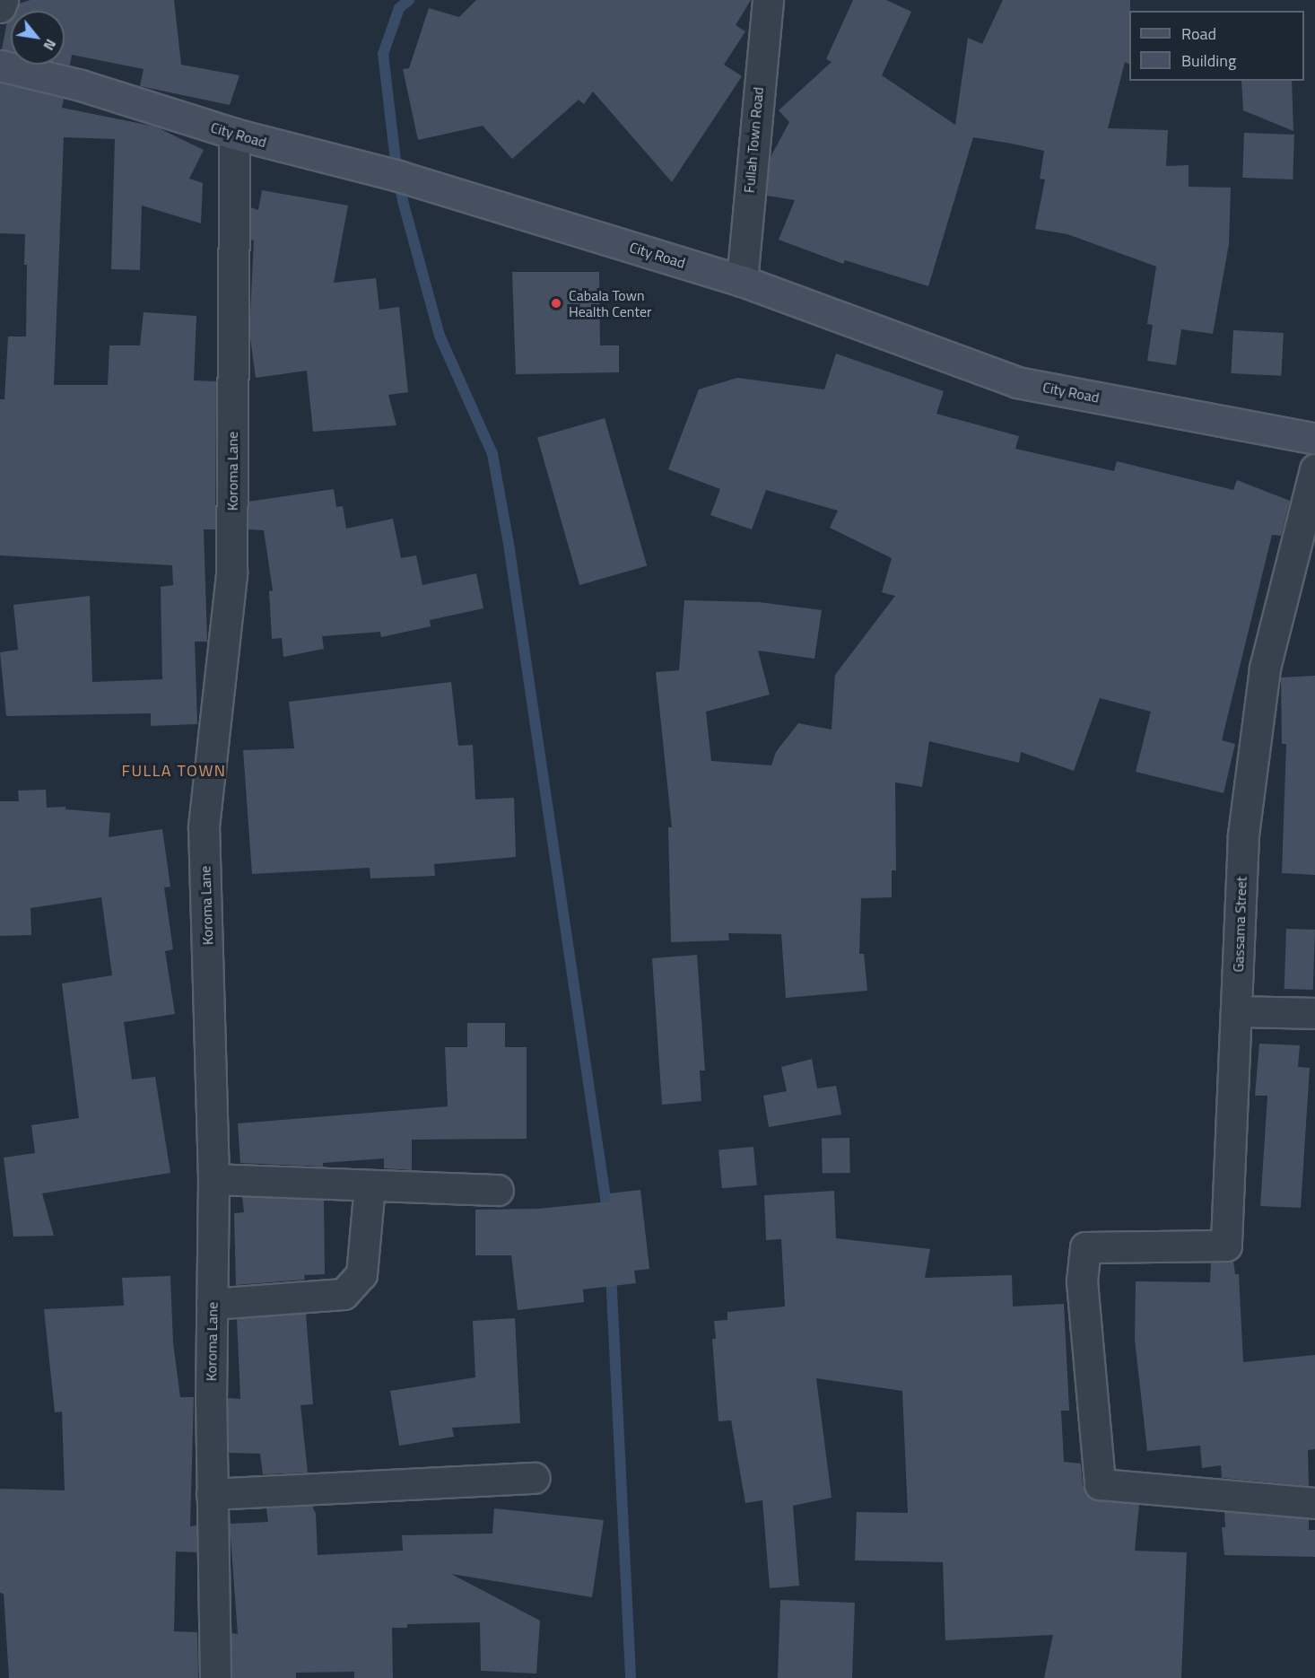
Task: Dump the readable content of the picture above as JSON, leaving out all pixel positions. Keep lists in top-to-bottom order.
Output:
{
  "streets": {
    "main road": ["City Road"],
    "street": ["Fullah Town Road", "Koroma Lane", "Gassama Street"]
  },
  "crossings": [
    ["City Road", "Fullah Town Road"],
    ["City Road", "Koroma Lane"]
  ],
  "districts": ["FULLA TOWN"],
  "places": ["Cabala Town Health Center"],
  "legend": ["Road", "Building"],
  "north": "bottom right"
}
